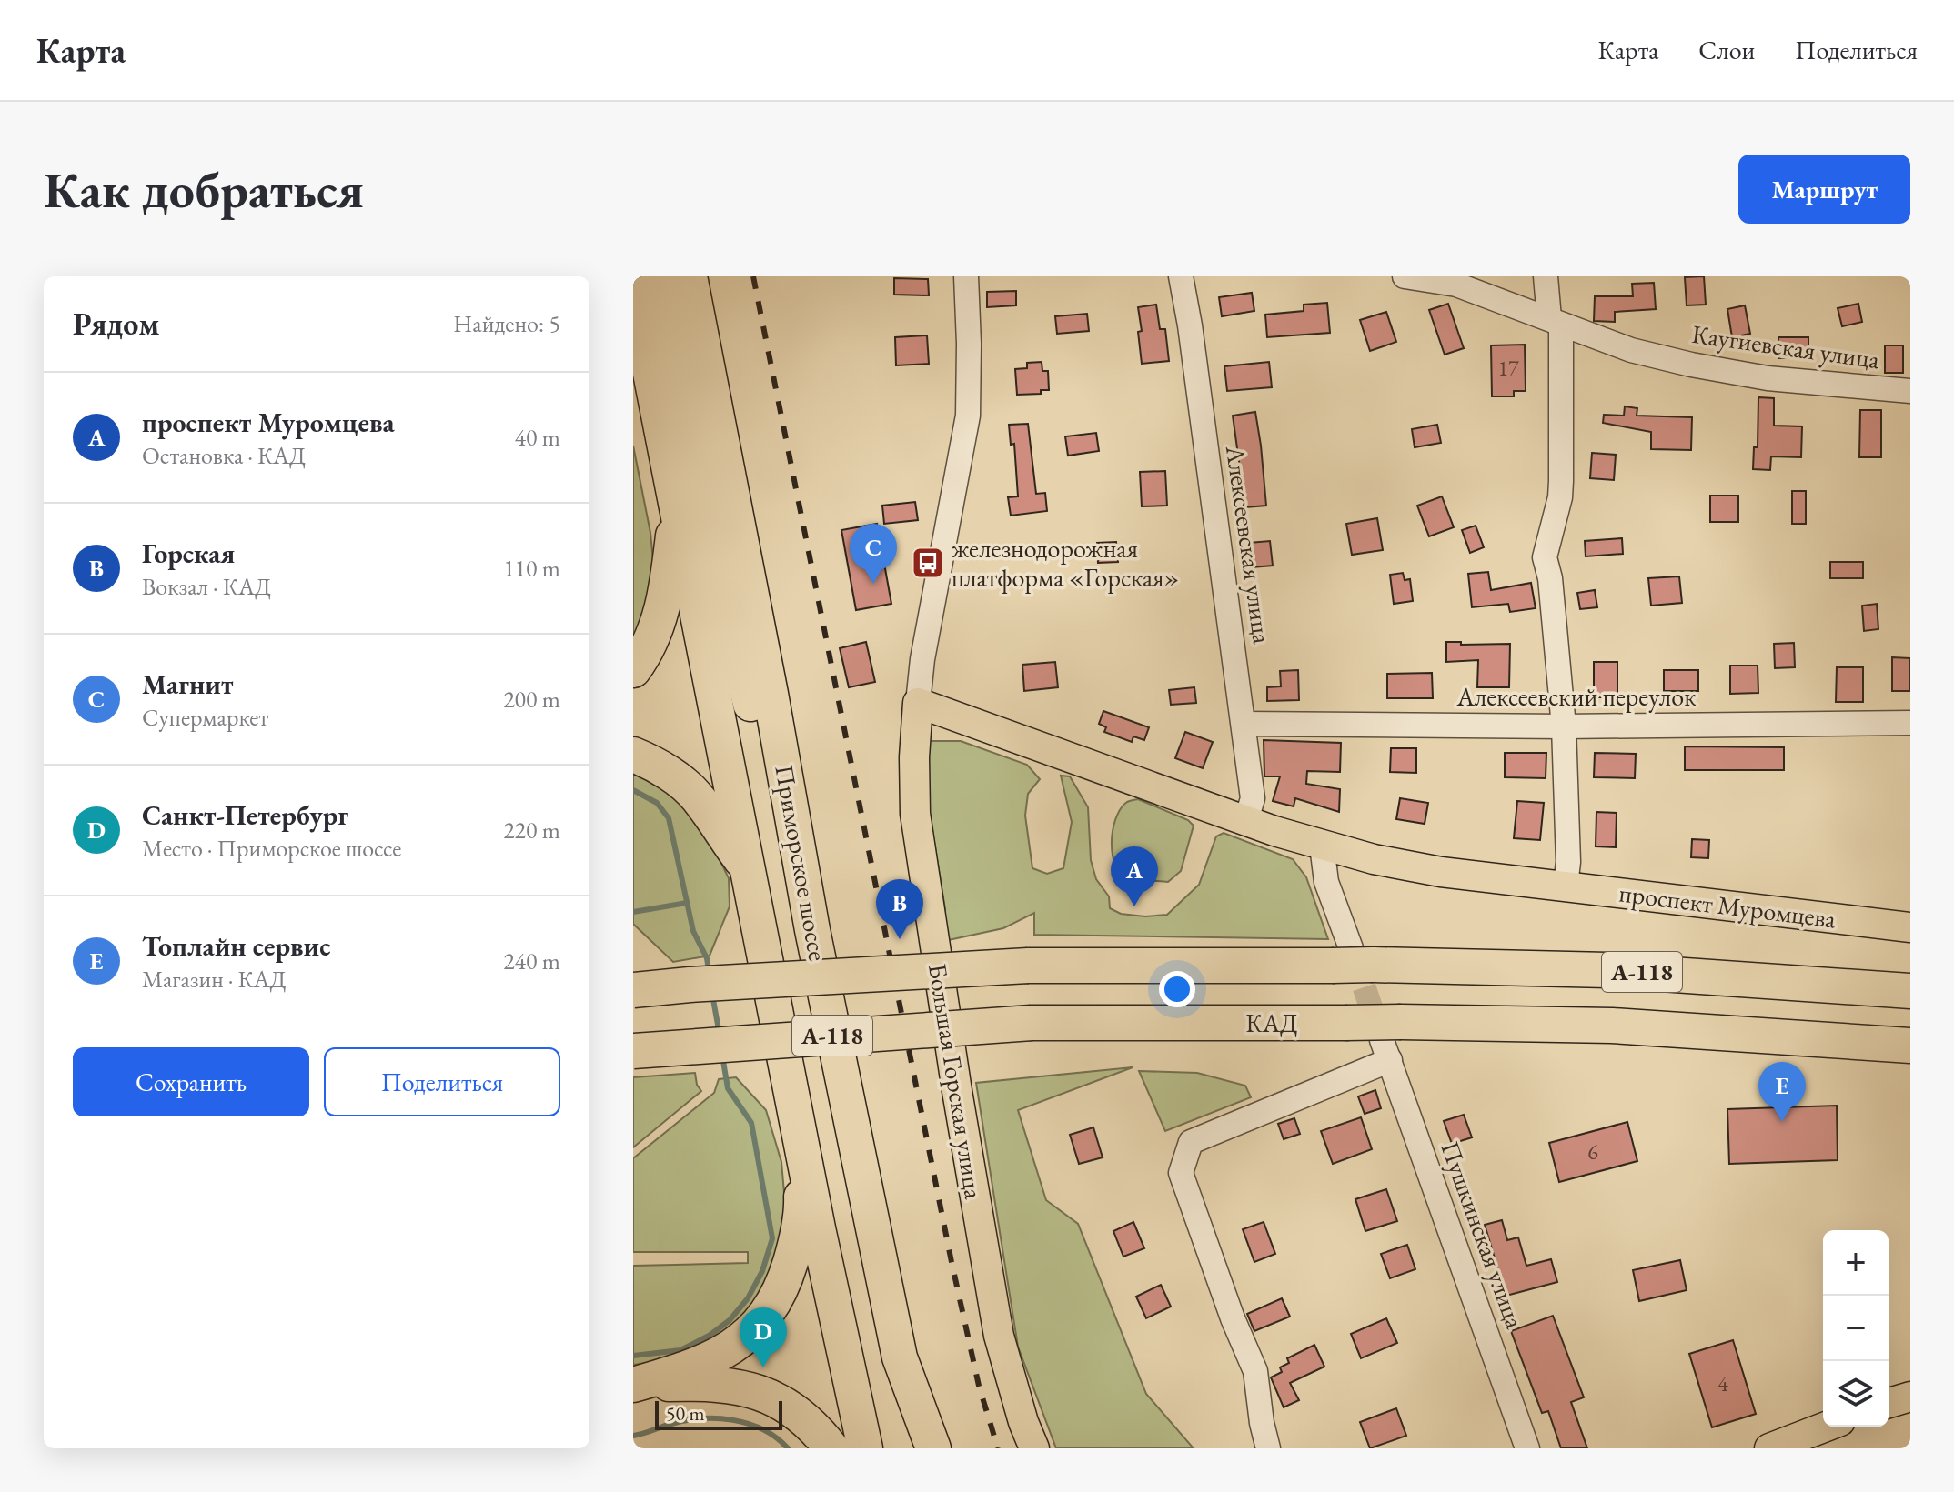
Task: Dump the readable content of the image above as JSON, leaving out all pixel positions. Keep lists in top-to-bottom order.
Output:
{
  "streets": {
    "highway": ["Приморское шоссе", "А-118", "КАД"],
    "main road": ["проспект Муромцева", "Большая Горская улица"],
    "street": [
      "Каугиевская улица",
      "Алексеевская улица",
      "Алексеевский переулок",
      "Пушкинская улица"
    ]
  },
  "crossings": [
    ["Алексеевская улица", "Алексеевский переулок"],
    ["Алексеевская улица", "проспект Муромцева"],
    ["проспект Муромцева", "Большая Горская улица"],
    ["КАД", "Пушкинская улица"]
  ],
  "places": {
    "bus stop": ["железнодорожная платформа «Горская»"]
  },
  "house_numbers": ["17", "6", "4"],
  "scale_bar": "50 m",
  "page": {
    "header": "Карта",
    "nav": ["Карта", "Слои", "Поделиться"],
    "buttons": [
      "Маршрут",
      ["Сохранить", "Поделиться"]
    ],
    "title": "Как добраться",
    "heading": ["Рядом", "Найдено: 5"],
    "list": [
      {
        "mark": "A",
        "name": "проспект Муромцева",
        "note": "Остановка · КАД",
        "value": "40 m"
      },
      {
        "mark": "B",
        "name": "Горская",
        "note": "Вокзал · КАД",
        "value": "110 m"
      },
      {
        "mark": "C",
        "name": "Магнит",
        "note": "Супермаркет",
        "value": "200 m"
      },
      {
        "mark": "D",
        "name": "Санкт-Петербург",
        "note": "Место · Приморское шоссе",
        "value": "220 m"
      },
      {
        "mark": "E",
        "name": "Топлайн сервис",
        "note": "Магазин · КАД",
        "value": "240 m"
      }
    ],
    "pins": [
      "C",
      "A",
      "B",
      "E",
      "D"
    ],
    "map_buttons": ["+", "−"],
    "scale": "50 m"
  }
}
